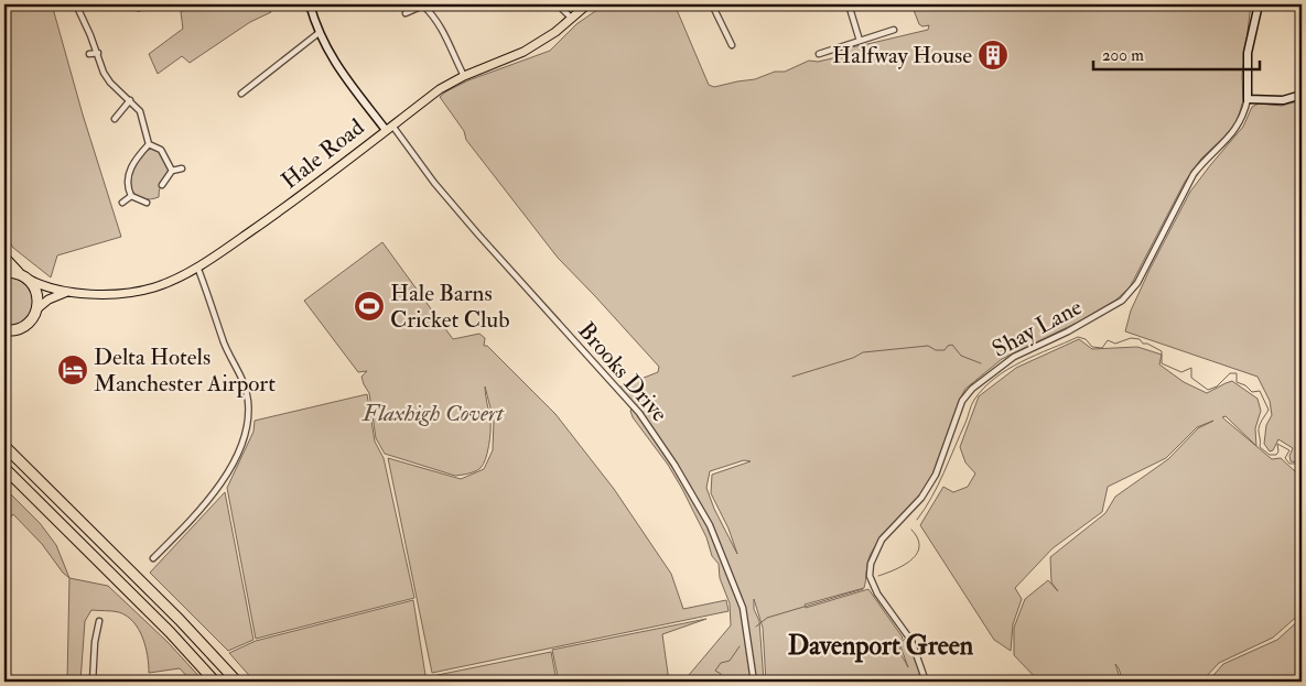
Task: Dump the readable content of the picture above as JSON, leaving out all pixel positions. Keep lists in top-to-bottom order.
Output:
{
  "streets": {
    "main road": ["Hale Road"],
    "street": ["Shay Lane", "Brooks Drive"]
  },
  "crossings": [
    ["Hale Road", "Brooks Drive"]
  ],
  "districts": ["Davenport Green"],
  "parks": ["Flaxhigh Covert"],
  "places": {
    "building": ["Halfway House"],
    "sports": ["Hale Barns Cricket Club"],
    "hotel": ["Delta Hotels Manchester Airport"]
  },
  "scale_bar": "200 m"
}
